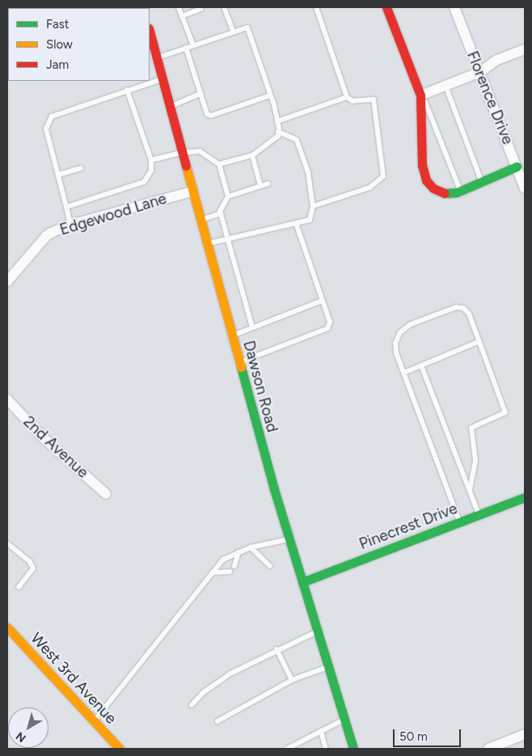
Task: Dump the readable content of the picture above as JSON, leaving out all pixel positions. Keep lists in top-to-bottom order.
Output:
{
  "streets": {
    "main road": ["Dawson Road", "Pinecrest Drive", "West 3rd Avenue"],
    "street": ["Florence Drive", "Edgewood Lane", "2nd Avenue"]
  },
  "crossings": [
    ["Edgewood Lane", "Dawson Road"],
    ["Dawson Road", "Pinecrest Drive"]
  ],
  "legend": ["Fast", "Slow", "Jam"],
  "scale_bar": "50 m",
  "north": "bottom left"
}
